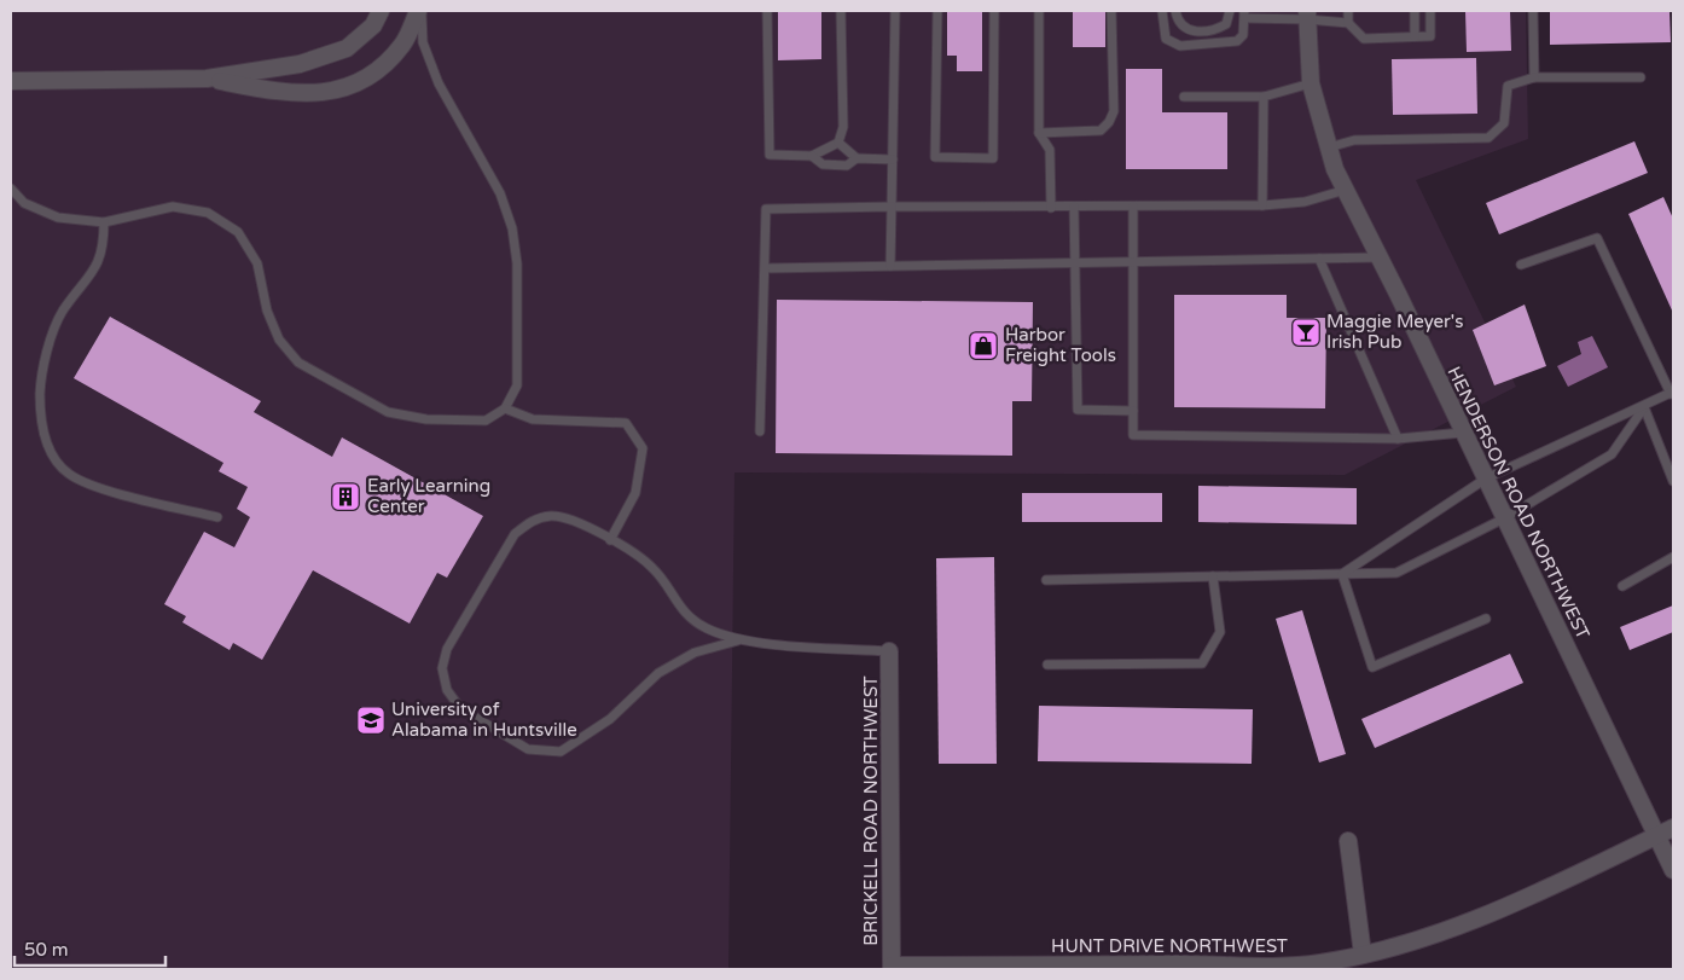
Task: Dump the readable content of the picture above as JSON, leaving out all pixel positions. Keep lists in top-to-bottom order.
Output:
{
  "streets": {
    "street": ["HENDERSON ROAD NORTHWEST", "BRICKELL ROAD NORTHWEST", "HUNT DRIVE NORTHWEST"]
  },
  "crossings": [
    ["HENDERSON ROAD NORTHWEST", "HUNT DRIVE NORTHWEST"],
    ["BRICKELL ROAD NORTHWEST", "HUNT DRIVE NORTHWEST"]
  ],
  "places": {
    "bar": ["Maggie Meyer's Irish Pub"],
    "shop": ["Harbor Freight Tools"],
    "building": ["Early Learning Center"],
    "school or university": ["University of Alabama in Huntsville"]
  },
  "scale_bar": "50 m"
}
